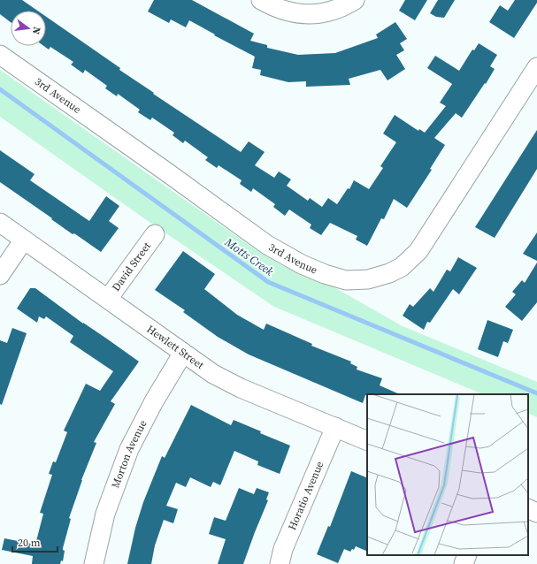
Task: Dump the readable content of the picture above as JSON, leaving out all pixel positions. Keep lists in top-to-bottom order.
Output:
{
  "streets": {
    "street": [
      "3rd Avenue",
      "David Street",
      "Hewlett Street",
      "Morton Avenue",
      "Horatio Avenue"
    ]
  },
  "crossings": [
    ["David Street", "Hewlett Street"],
    ["Hewlett Street", "Morton Avenue"],
    ["Hewlett Street", "Horatio Avenue"]
  ],
  "water": ["Motts Creek"],
  "scale_bar": "20 m",
  "north": "right"
}
